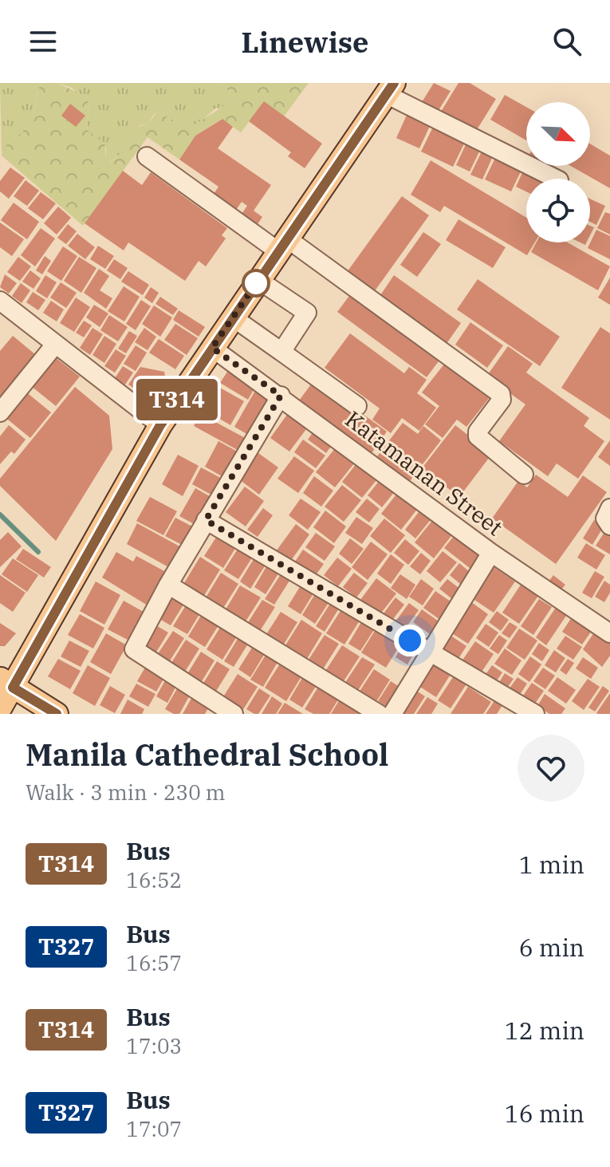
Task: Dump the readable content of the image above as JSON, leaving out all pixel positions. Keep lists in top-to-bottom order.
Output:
{
  "streets": {
    "street": ["Katamanan Street"]
  },
  "lines": ["bus line T314"],
  "north": "bottom right",
  "page": {
    "header": "Linewise",
    "on_map": "T314",
    "heading": ["Manila Cathedral School", "Walk · 3 min · 230 m"],
    "list": [
      {
        "mark": "T314",
        "name": "Bus",
        "note": "16:52",
        "value": "1 min"
      },
      {
        "mark": "T327",
        "name": "Bus",
        "note": "16:57",
        "value": "6 min"
      },
      {
        "mark": "T314",
        "name": "Bus",
        "note": "17:03",
        "value": "12 min"
      },
      {
        "mark": "T327",
        "name": "Bus",
        "note": "17:07",
        "value": "16 min"
      }
    ]
  }
}
